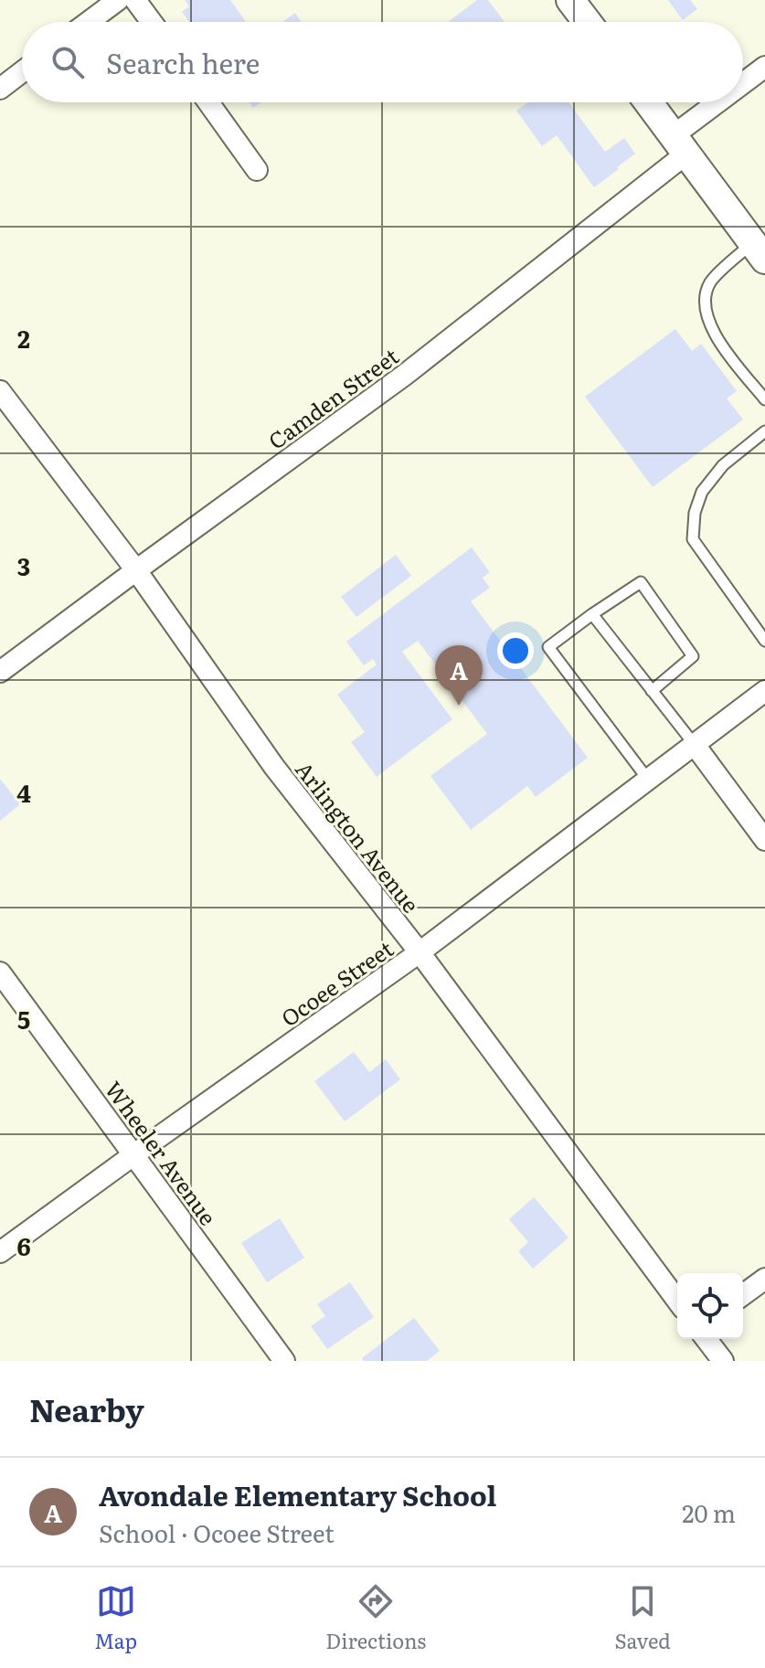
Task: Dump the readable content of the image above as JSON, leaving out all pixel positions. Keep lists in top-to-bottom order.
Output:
{
  "streets": {
    "street": [
      "Camden Street",
      "Arlington Avenue",
      "Ocoee Street",
      "Wheeler Avenue"
    ]
  },
  "crossings": [
    ["Camden Street", "Arlington Avenue"],
    ["Arlington Avenue", "Ocoee Street"],
    ["Ocoee Street", "Wheeler Avenue"]
  ],
  "page": {
    "search": "Search here",
    "pins": "A",
    "heading": "Nearby",
    "list": [
      {
        "mark": "A",
        "name": "Avondale Elementary School",
        "note": "School · Ocoee Street",
        "value": "20 m"
      }
    ],
    "nav": ["Map", "Directions", "Saved"]
  },
  "grid": {
    "rows": [
      "2",
      "3",
      "4",
      "5",
      "6"
    ]
  }
}
